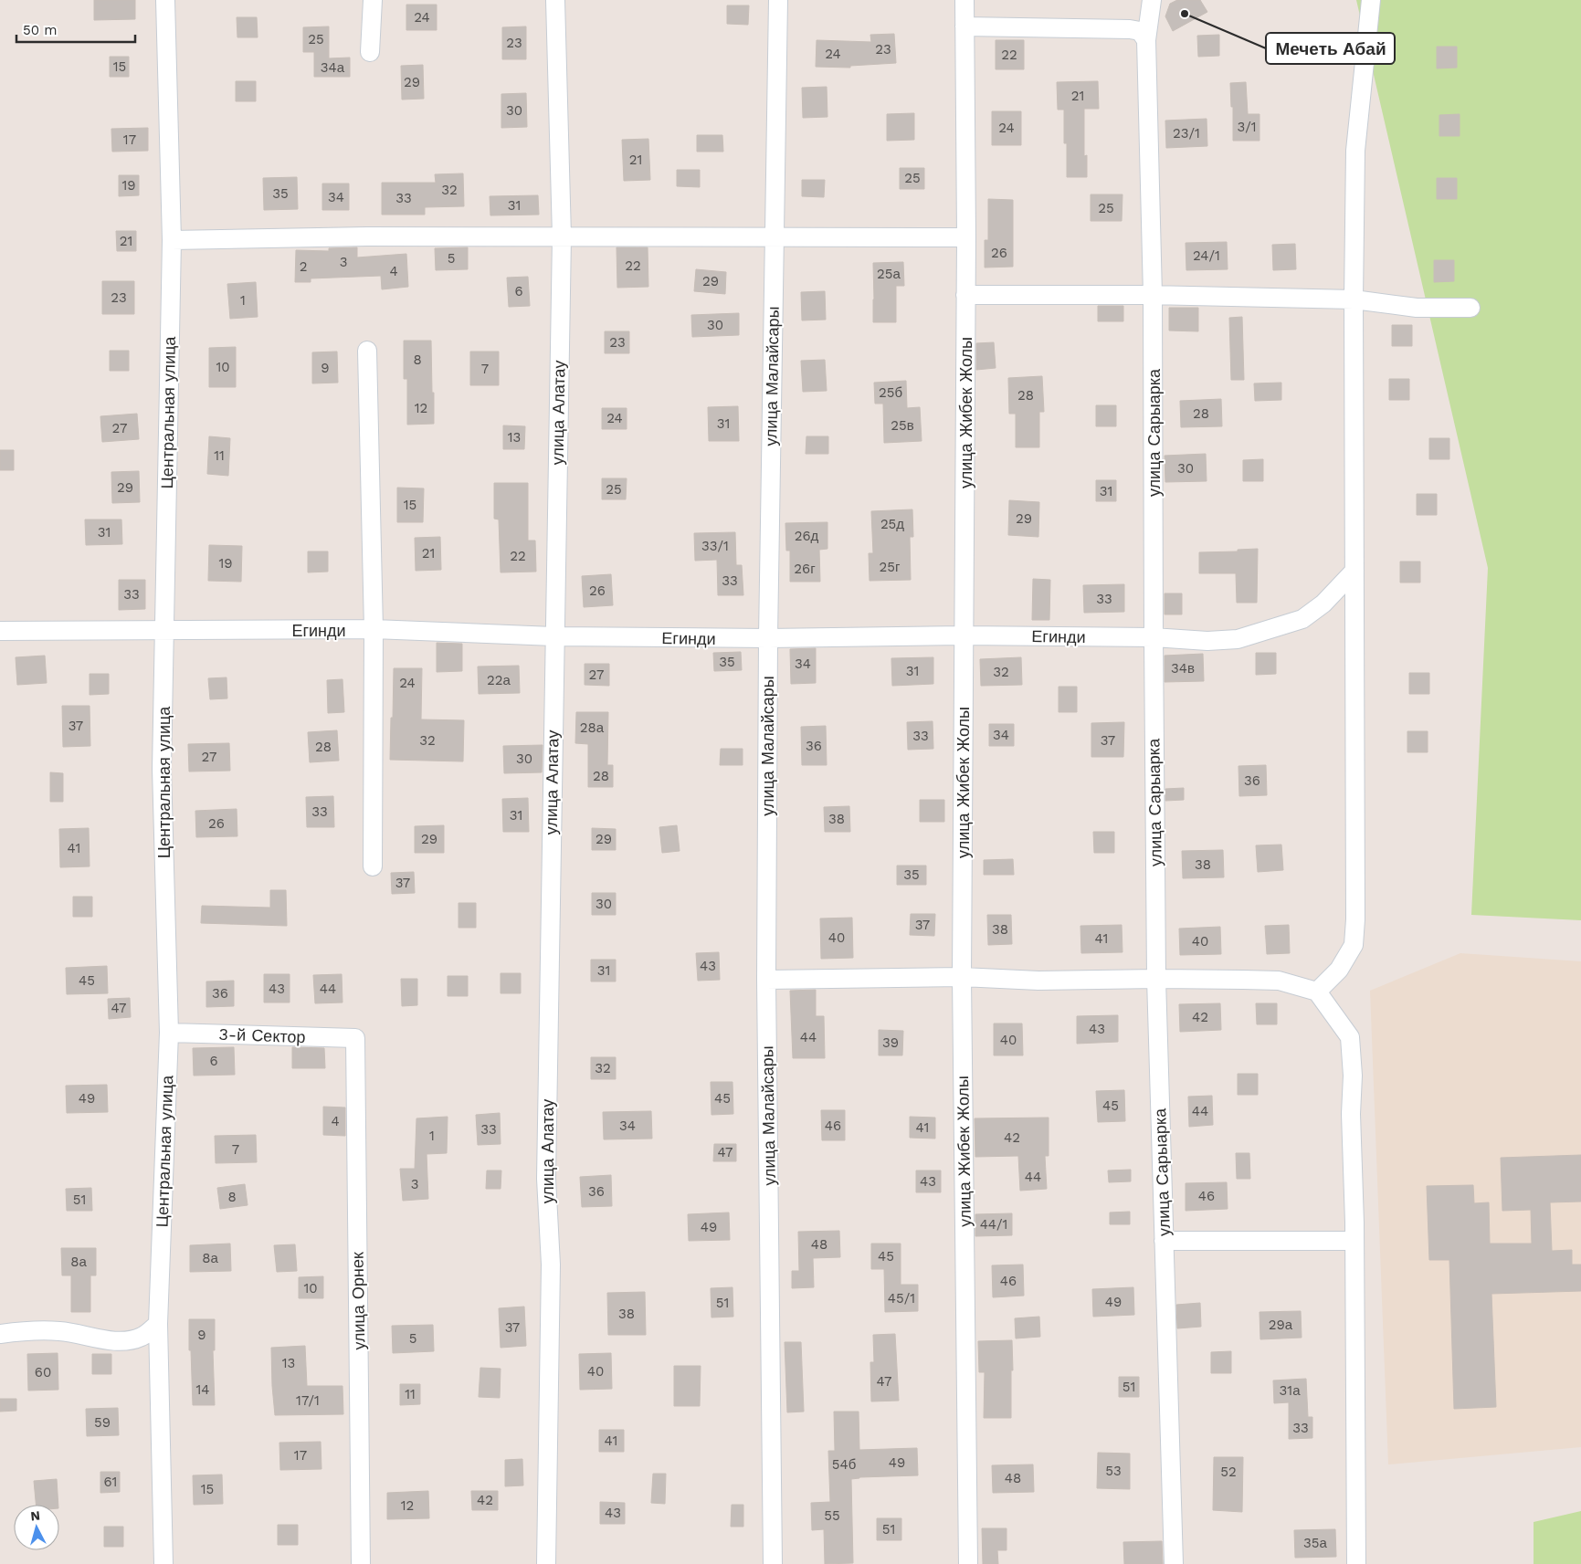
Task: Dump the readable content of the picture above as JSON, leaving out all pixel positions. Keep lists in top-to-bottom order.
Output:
{
  "streets": {
    "street": [
      "улица Малайсары",
      "Центральная улица",
      "улица Алатау",
      "улица Жибек Жолы",
      "улица Сарыарка",
      "Егинди",
      "3-й Сектор",
      "улица Орнек"
    ]
  },
  "crossings": [
    ["улица Малайсары", "Егинди"],
    ["Центральная улица", "Егинди"],
    ["Центральная улица", "3-й Сектор"],
    ["улица Алатау", "Егинди"],
    ["улица Жибек Жолы", "Егинди"],
    ["улица Сарыарка", "Егинди"],
    ["3-й Сектор", "улица Орнек"]
  ],
  "places": ["Мечеть Абай"],
  "house_numbers": [
    "24",
    "25",
    "23",
    "23",
    "24",
    "22",
    "15",
    "34а",
    "29",
    "21",
    "30",
    "3/1",
    "24",
    "23/1",
    "17",
    "21",
    "25",
    "19",
    "32",
    "35",
    "34",
    "33",
    "31",
    "25",
    "21",
    "26",
    "24/1",
    "5",
    "3",
    "22",
    "2",
    "4",
    "25а",
    "29",
    "6",
    "23",
    "1",
    "30",
    "23",
    "8",
    "10",
    "9",
    "7",
    "25б",
    "28",
    "12",
    "28",
    "24",
    "31",
    "25в",
    "27",
    "13",
    "11",
    "30",
    "29",
    "25",
    "31",
    "15",
    "29",
    "25д",
    "31",
    "26д",
    "33/1",
    "21",
    "22",
    "19",
    "25г",
    "26г",
    "33",
    "26",
    "33",
    "33",
    "35",
    "34",
    "34в",
    "31",
    "32",
    "27",
    "22а",
    "24",
    "37",
    "28а",
    "34",
    "33",
    "32",
    "37",
    "36",
    "28",
    "27",
    "30",
    "28",
    "36",
    "33",
    "31",
    "38",
    "26",
    "29",
    "29",
    "41",
    "38",
    "35",
    "37",
    "30",
    "37",
    "38",
    "40",
    "41",
    "40",
    "43",
    "31",
    "45",
    "43",
    "44",
    "36",
    "47",
    "42",
    "43",
    "44",
    "40",
    "39",
    "6",
    "32",
    "49",
    "45",
    "45",
    "44",
    "4",
    "34",
    "46",
    "41",
    "33",
    "1",
    "42",
    "7",
    "47",
    "44",
    "43",
    "3",
    "36",
    "46",
    "8",
    "51",
    "44/1",
    "49",
    "48",
    "45",
    "8а",
    "8а",
    "46",
    "10",
    "45/1",
    "49",
    "51",
    "38",
    "29а",
    "37",
    "9",
    "5",
    "13",
    "40",
    "60",
    "47",
    "51",
    "14",
    "31а",
    "11",
    "17/1",
    "59",
    "33",
    "41",
    "17",
    "49",
    "54б",
    "53",
    "52",
    "48",
    "61",
    "15",
    "42",
    "12",
    "43",
    "55",
    "51",
    "35а"
  ],
  "scale_bar": "50 m",
  "north": "top"
}
